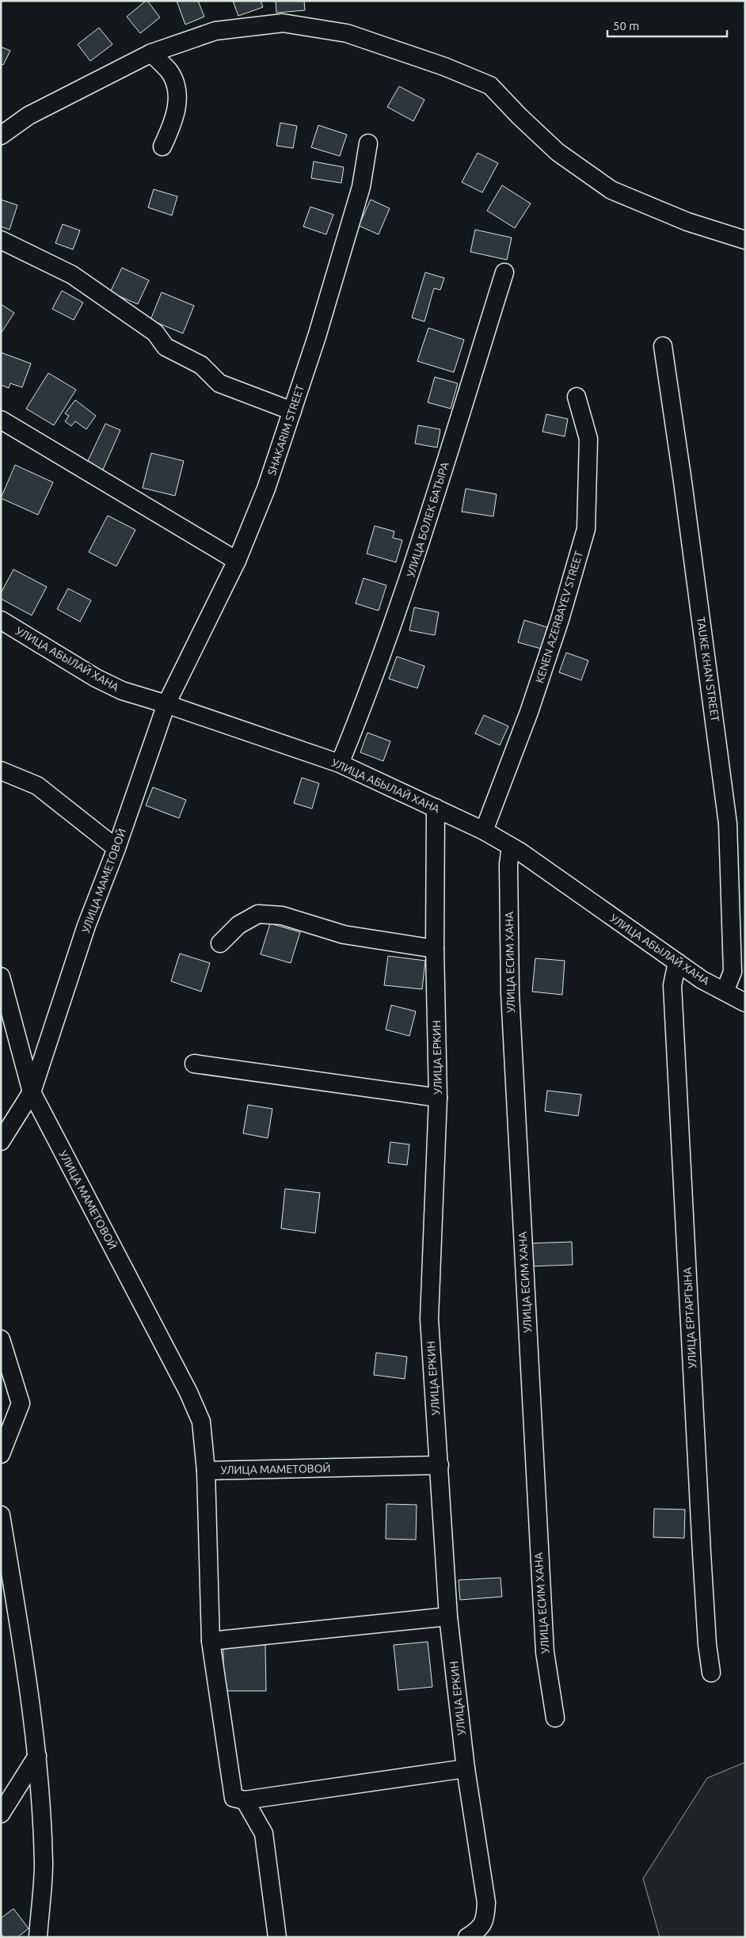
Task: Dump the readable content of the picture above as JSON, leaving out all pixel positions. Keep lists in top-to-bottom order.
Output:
{
  "streets": {
    "street": [
      "SHAKARIM STREET",
      "УЛИЦА БОЛЕК БАТЫРА",
      "KENEN AZERBAYEV STREET",
      "УЛИЦА АБЫЛАЙ ХАНА",
      "TAUKE KHAN STREET",
      "УЛИЦА МАМЕТОВОЙ",
      "УЛИЦА ЕСИМ ХАНА",
      "УЛИЦА ЕРКИН",
      "УЛИЦА ЕРТАРГЫНА"
    ]
  },
  "crossings": [
    ["SHAKARIM STREET", "УЛИЦА АБЫЛАЙ ХАНА"],
    ["SHAKARIM STREET", "УЛИЦА МАМЕТОВОЙ"],
    ["УЛИЦА БОЛЕК БАТЫРА", "УЛИЦА АБЫЛАЙ ХАНА"],
    ["KENEN AZERBAYEV STREET", "УЛИЦА АБЫЛАЙ ХАНА"],
    ["УЛИЦА АБЫЛАЙ ХАНА", "TAUKE KHAN STREET"],
    ["УЛИЦА АБЫЛАЙ ХАНА", "УЛИЦА МАМЕТОВОЙ"],
    ["УЛИЦА АБЫЛАЙ ХАНА", "УЛИЦА ЕСИМ ХАНА"],
    ["УЛИЦА АБЫЛАЙ ХАНА", "УЛИЦА ЕРКИН"],
    ["УЛИЦА АБЫЛАЙ ХАНА", "УЛИЦА ЕРТАРГЫНА"],
    ["УЛИЦА МАМЕТОВОЙ", "УЛИЦА ЕРКИН"]
  ],
  "scale_bar": "50 m"
}
